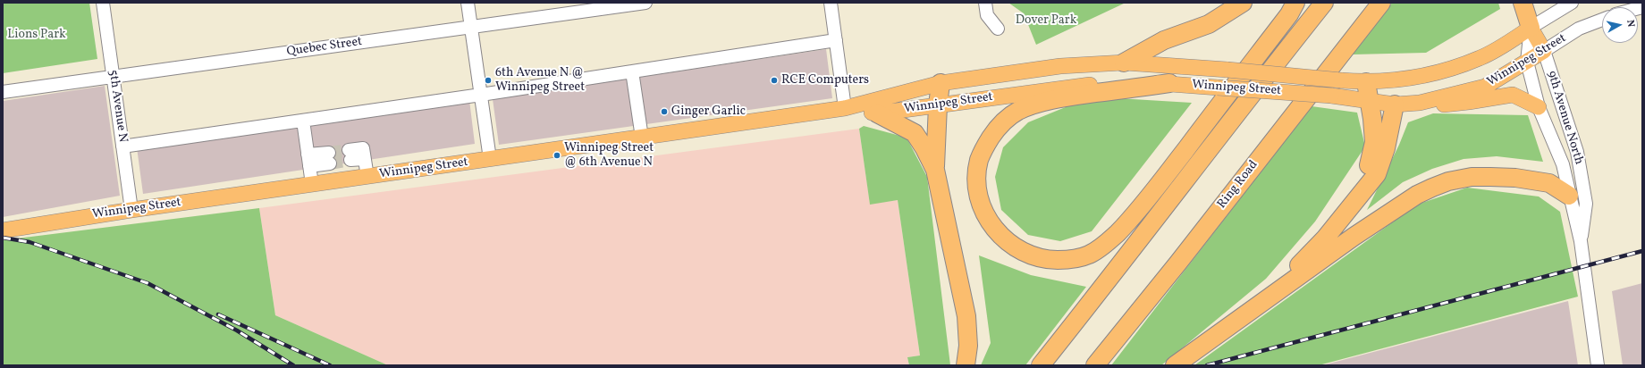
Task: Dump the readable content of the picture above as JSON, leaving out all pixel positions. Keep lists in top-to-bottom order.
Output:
{
  "streets": {
    "highway": ["Ring Road"],
    "main road": ["Winnipeg Street", "9th Avenue North"],
    "street": ["Quebec Street", "5th Avenue N"]
  },
  "crossings": [
    ["Quebec Street", "5th Avenue N"],
    ["Winnipeg Street", "5th Avenue N"],
    ["Winnipeg Street", "9th Avenue North"]
  ],
  "parks": ["Dover Park", "Lions Park"],
  "places": [
    "6th Avenue N @ Winnipeg Street",
    "RCE Computers",
    "Ginger Garlic",
    "Winnipeg Street @ 6th Avenue N"
  ],
  "north": "right"
}
